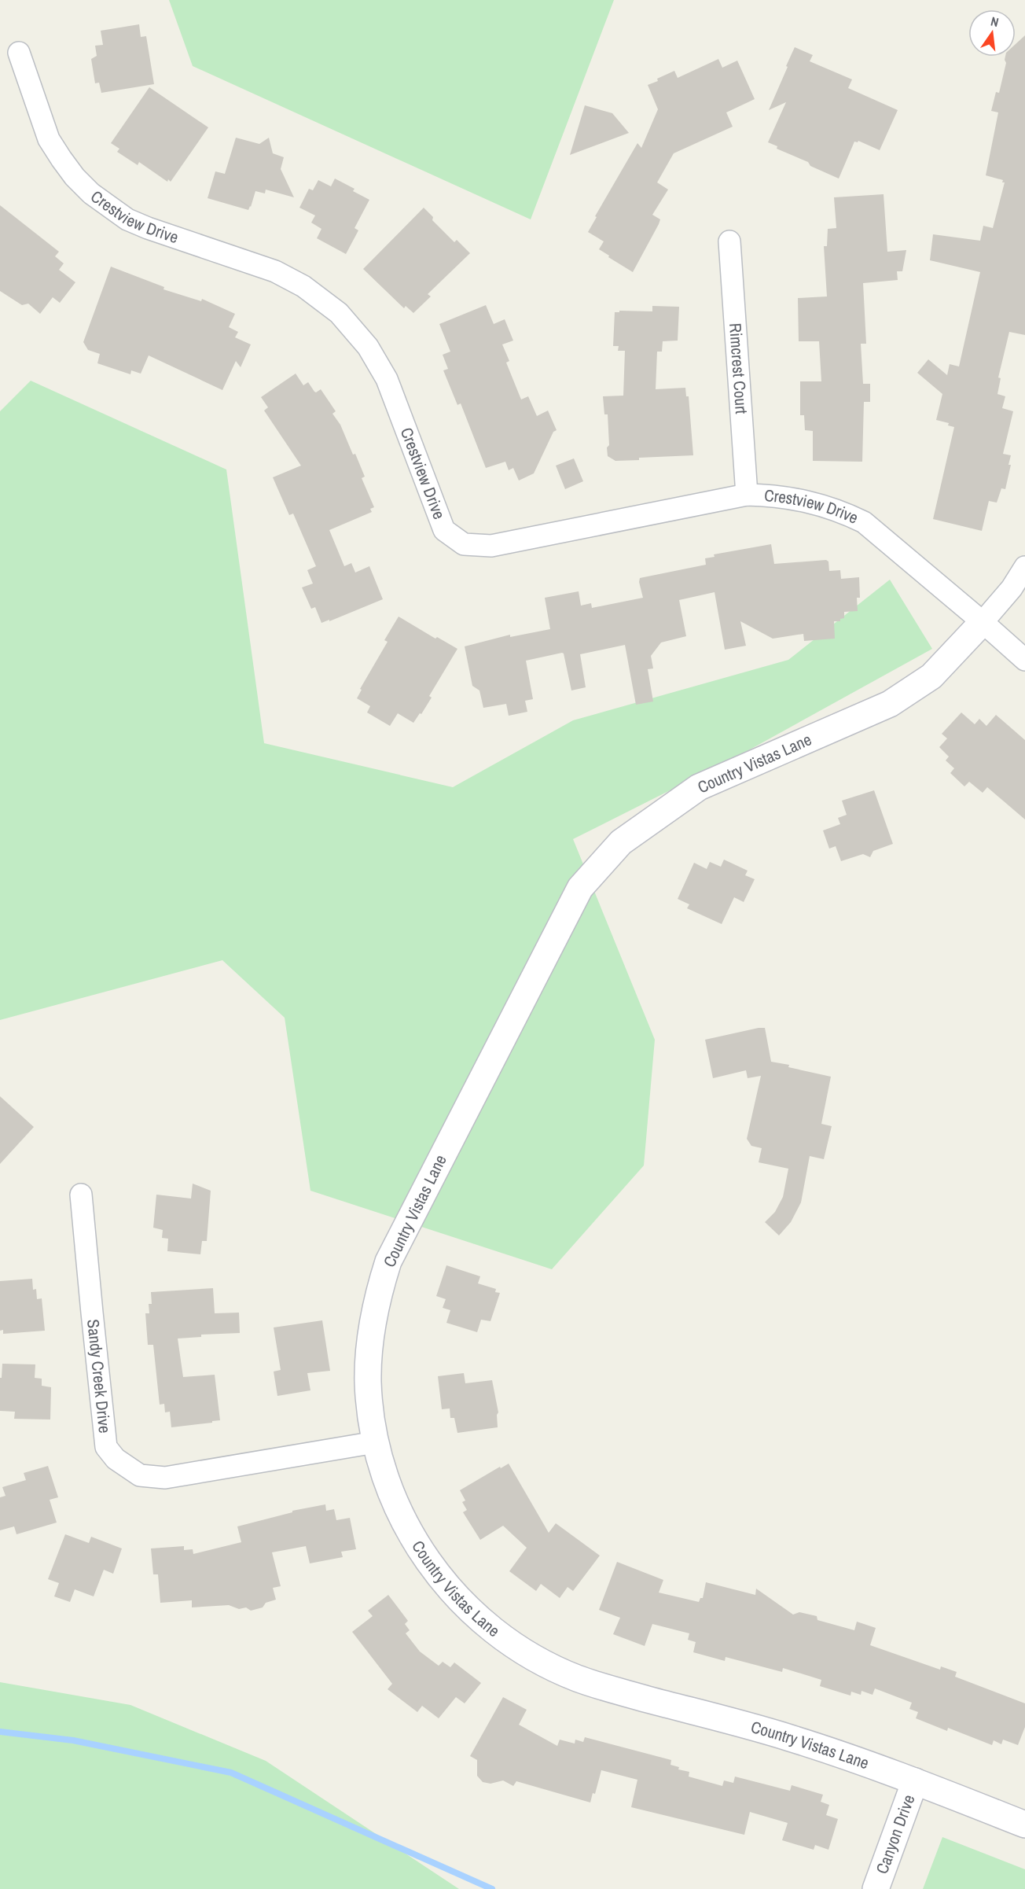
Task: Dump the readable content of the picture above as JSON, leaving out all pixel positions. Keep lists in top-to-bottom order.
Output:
{
  "streets": {
    "street": [
      "Crestview Drive",
      "Rimcrest Court",
      "Country Vistas Lane",
      "Sandy Creek Drive",
      "Canyon Drive"
    ]
  },
  "crossings": [
    ["Crestview Drive", "Rimcrest Court"],
    ["Crestview Drive", "Country Vistas Lane"],
    ["Country Vistas Lane", "Sandy Creek Drive"],
    ["Country Vistas Lane", "Canyon Drive"]
  ],
  "north": "top"
}
